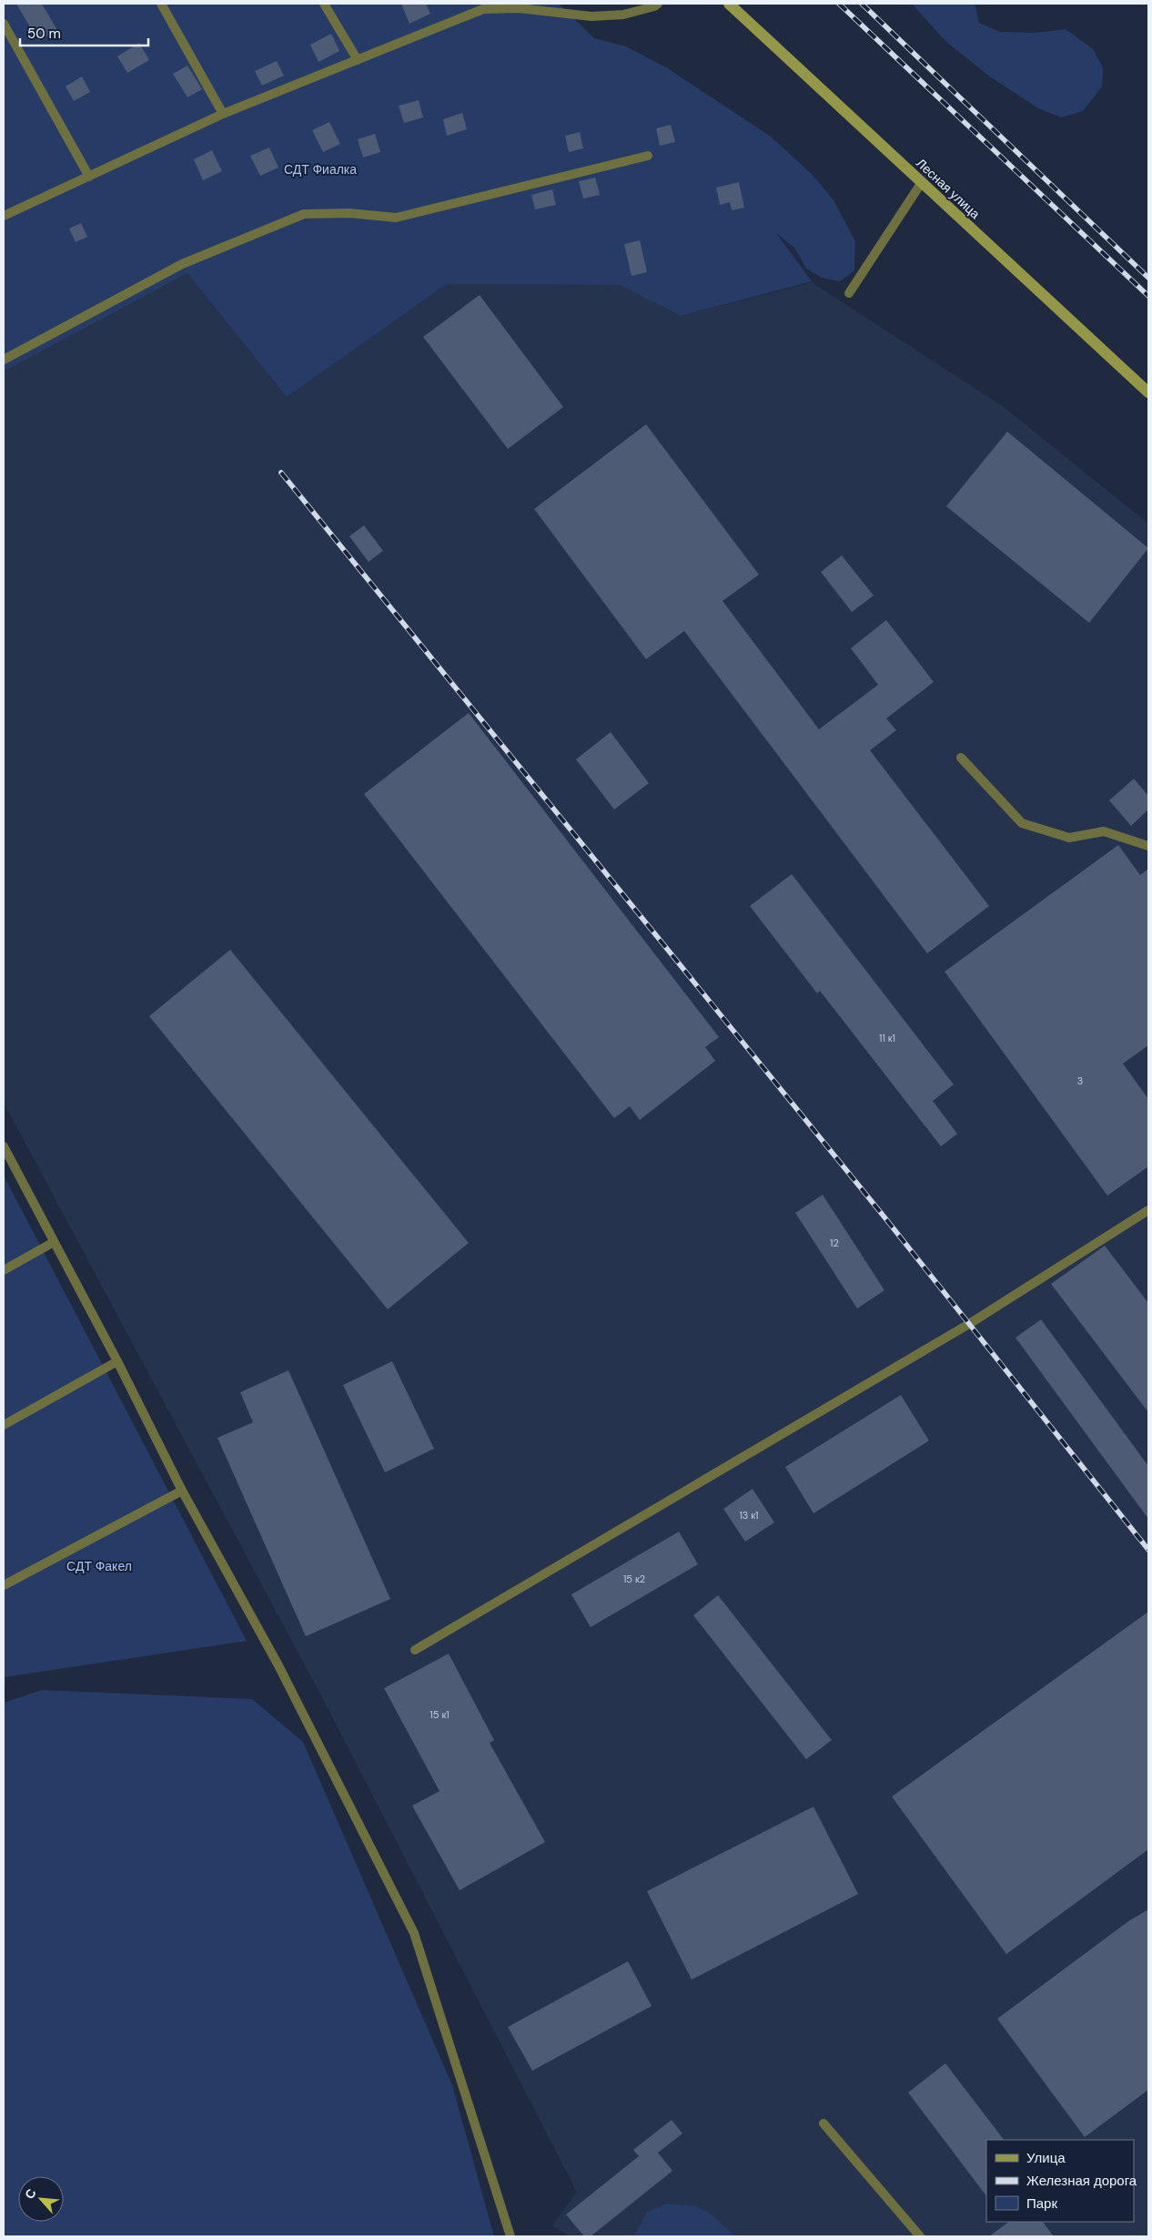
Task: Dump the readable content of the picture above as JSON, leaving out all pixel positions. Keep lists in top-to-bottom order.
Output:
{
  "streets": {
    "street": ["Лесная улица"]
  },
  "parks": ["СДТ Фиалка", "СДТ Факел"],
  "house_numbers": [
    "11 к1",
    "3",
    "12",
    "13 к1",
    "15 к2",
    "15 к1"
  ],
  "legend": ["Улица", "Железная дорога", "Парк"],
  "scale_bar": "50 m",
  "north": "top left"
}
